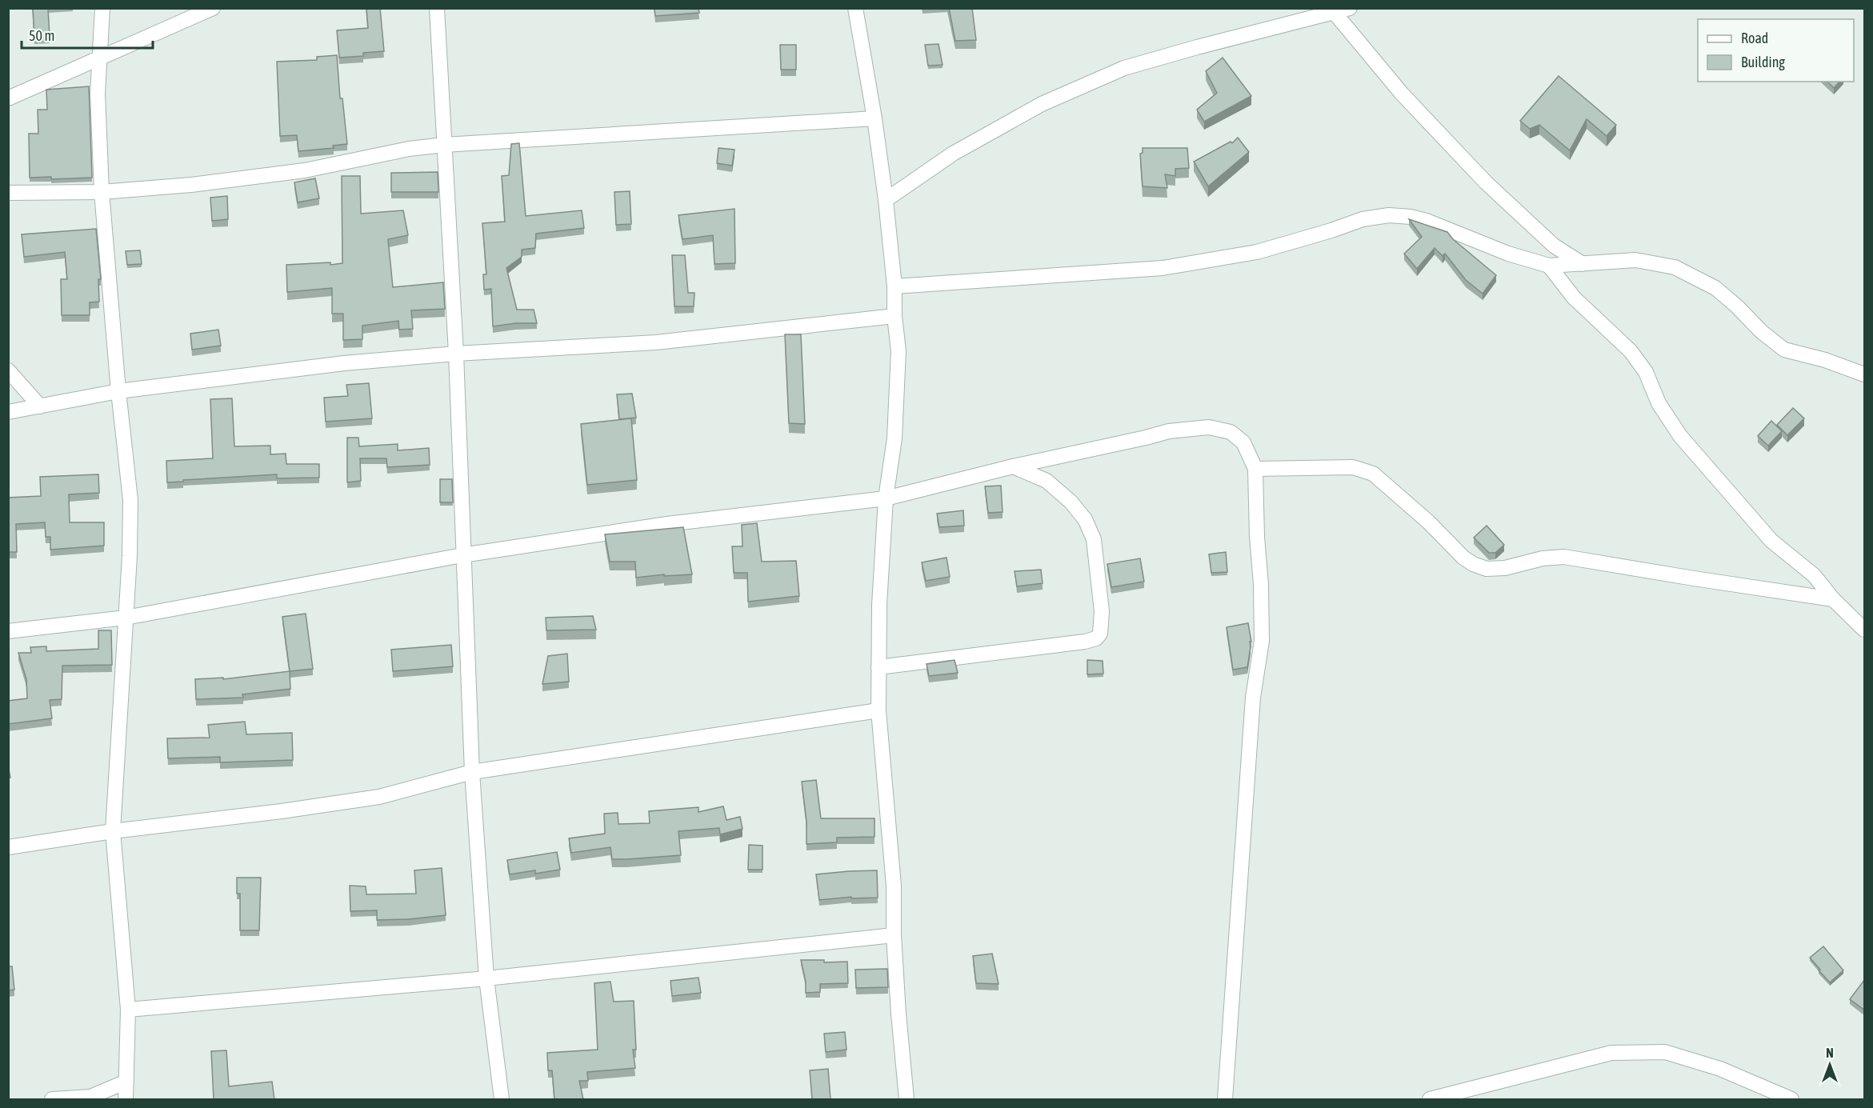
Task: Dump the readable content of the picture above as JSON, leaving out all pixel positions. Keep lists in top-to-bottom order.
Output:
{
  "legend": ["Road", "Building"],
  "scale_bar": "50 m",
  "north": "top"
}
